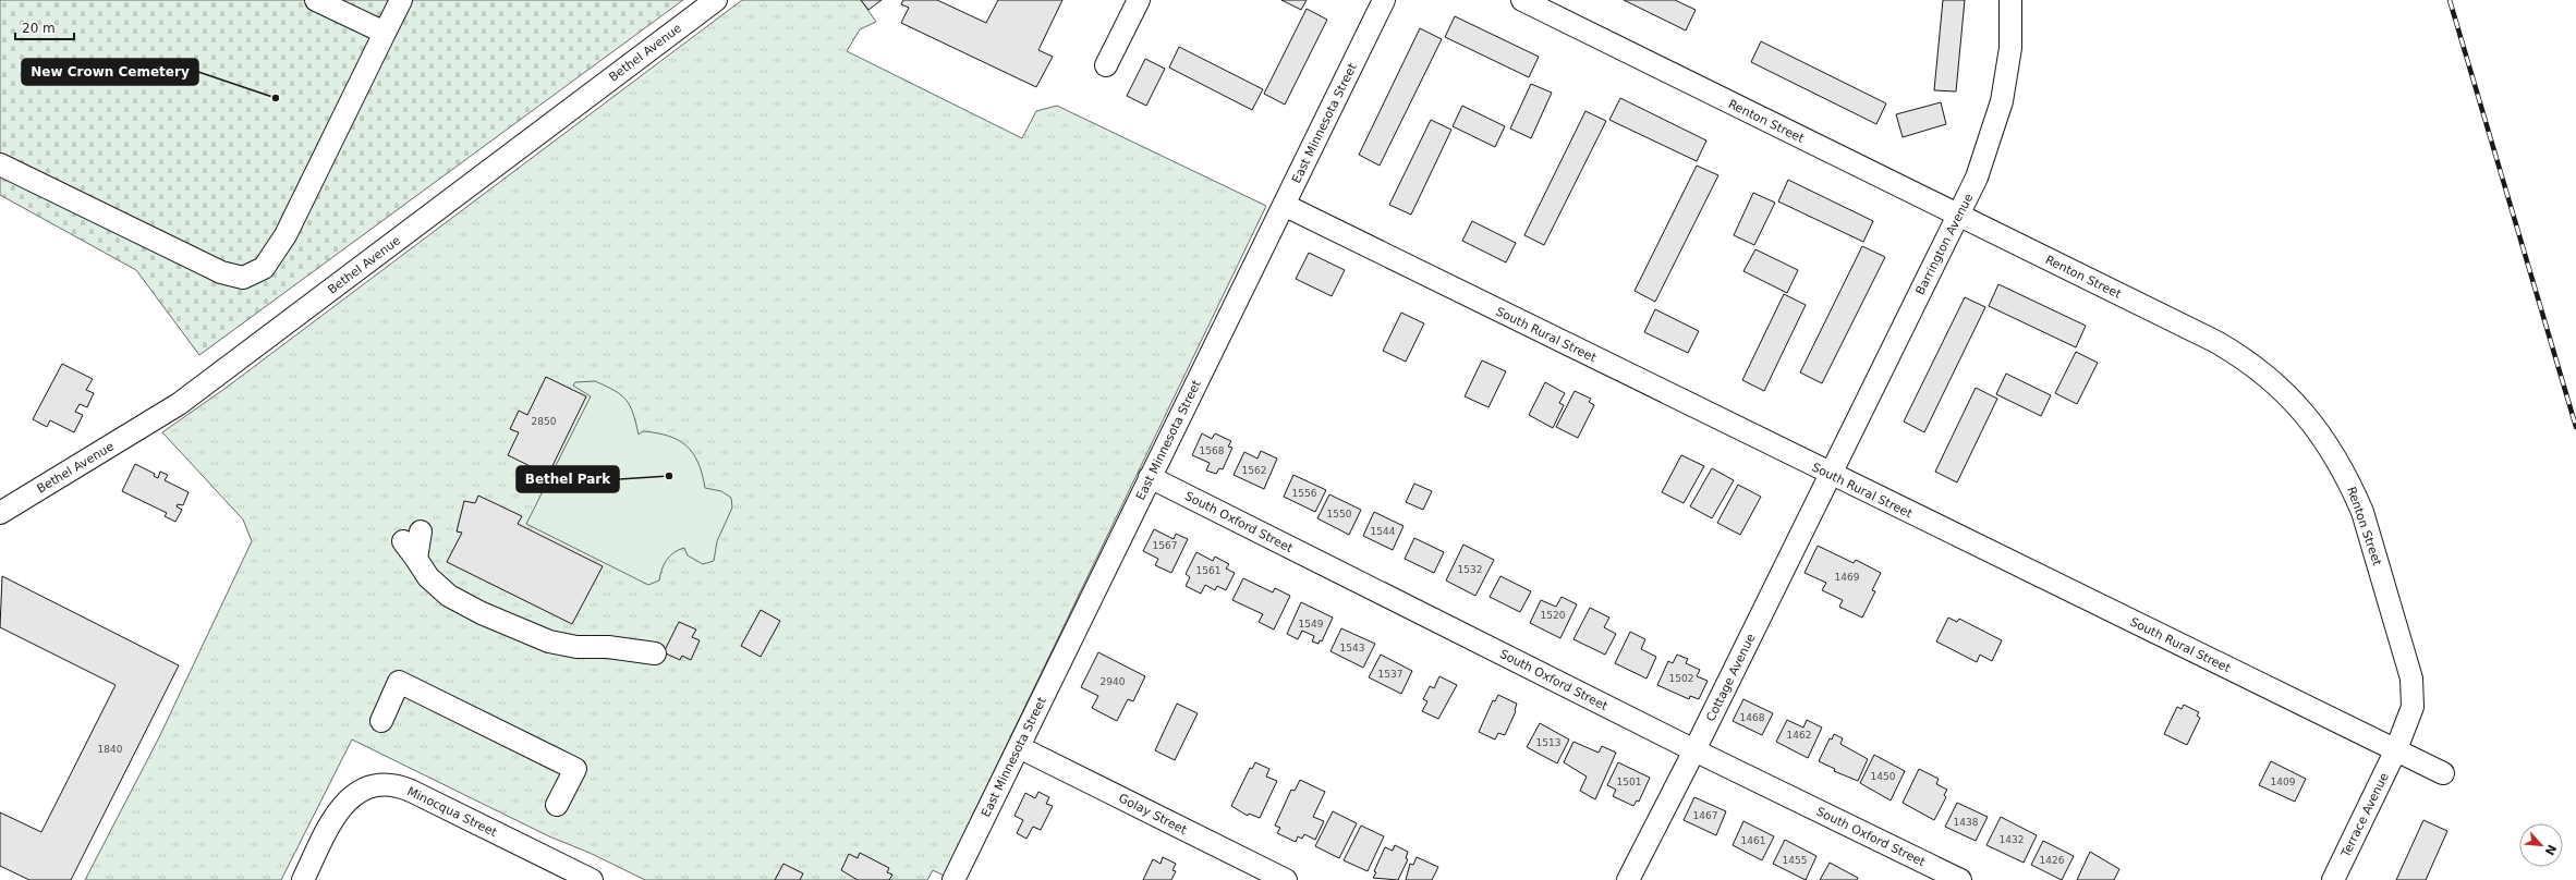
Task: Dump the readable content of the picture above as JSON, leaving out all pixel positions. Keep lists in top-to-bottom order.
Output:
{
  "streets": {
    "street": [
      "Bethel Avenue",
      "Renton Street",
      "East Minnesota Street",
      "Barrington Avenue",
      "South Rural Street",
      "South Oxford Street",
      "Cottage Avenue",
      "Minocqua Street",
      "Golay Street",
      "Terrace Avenue"
    ]
  },
  "crossings": [
    ["Renton Street", "Barrington Avenue"],
    ["Renton Street", "South Rural Street"],
    ["Renton Street", "Terrace Avenue"],
    ["East Minnesota Street", "South Rural Street"],
    ["East Minnesota Street", "South Oxford Street"],
    ["East Minnesota Street", "Golay Street"],
    ["Barrington Avenue", "South Rural Street"],
    ["Barrington Avenue", "Cottage Avenue"],
    ["South Rural Street", "Cottage Avenue"],
    ["South Rural Street", "Terrace Avenue"],
    ["South Oxford Street", "Cottage Avenue"]
  ],
  "places": ["New Crown Cemetery", "Bethel Park"],
  "house_numbers": [
    "2850",
    "1568",
    "1562",
    "1556",
    "1550",
    "1544",
    "1567",
    "1532",
    "1561",
    "1469",
    "1520",
    "1549",
    "1543",
    "1537",
    "1502",
    "2940",
    "1468",
    "1462",
    "1513",
    "1840",
    "1450",
    "1501",
    "1409",
    "1467",
    "1438",
    "1432",
    "1461",
    "1455",
    "1426"
  ],
  "scale_bar": "20 m",
  "north": "bottom right"
}
